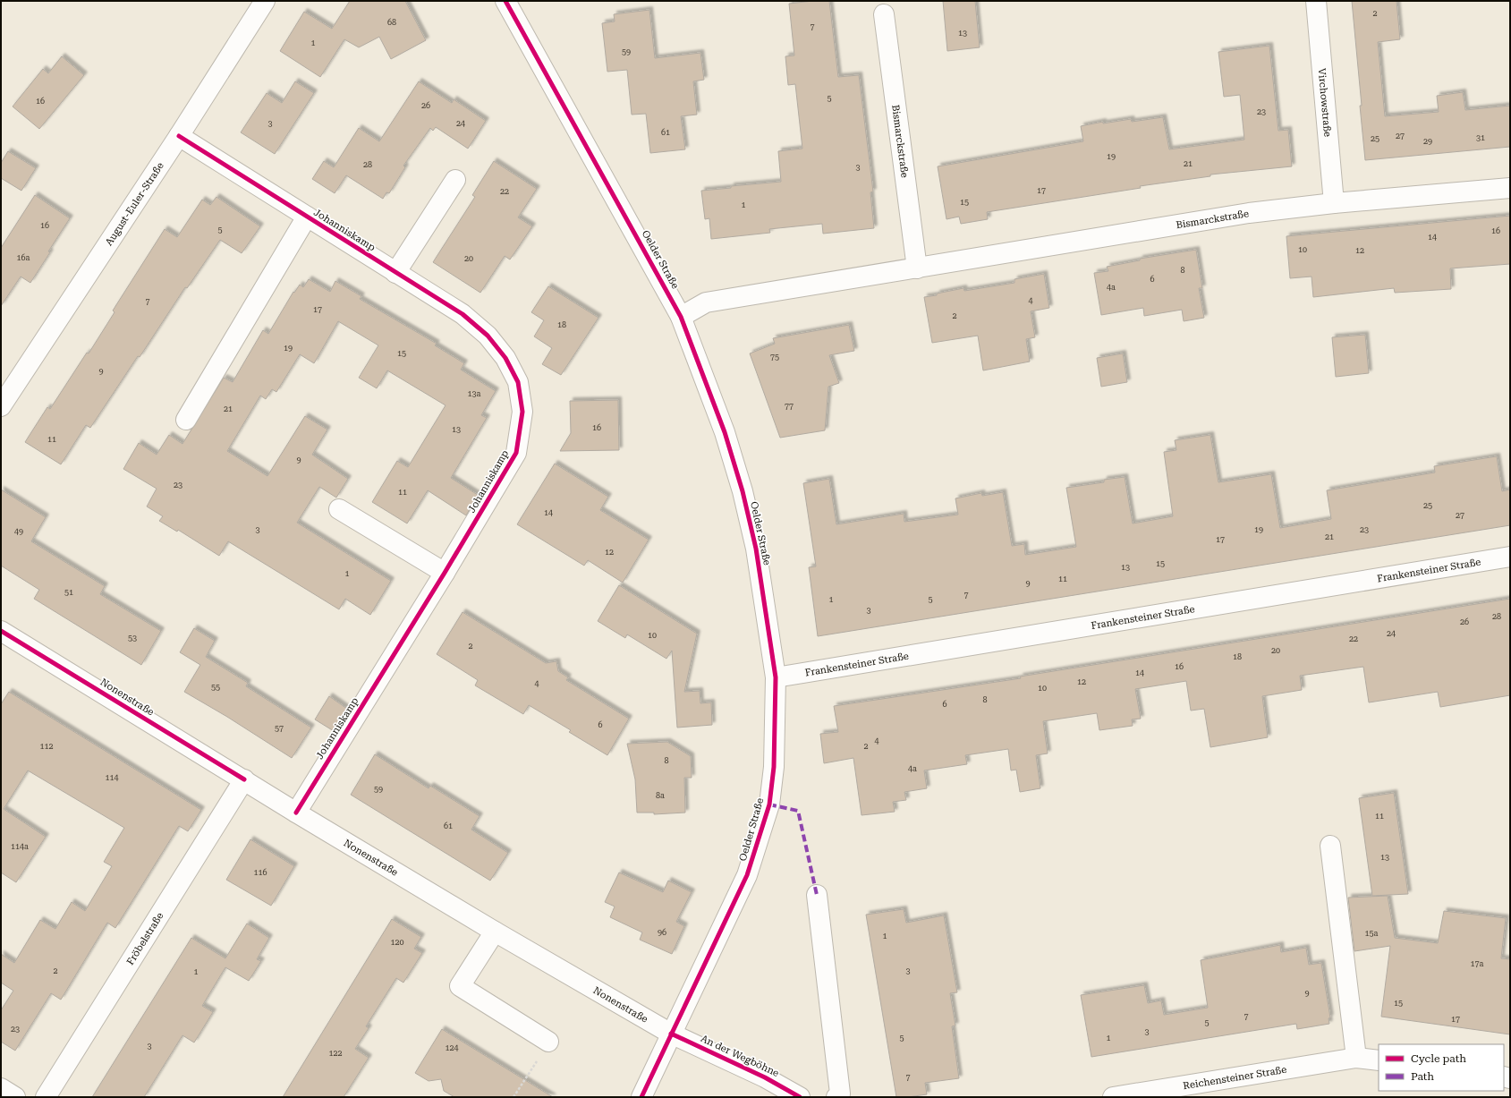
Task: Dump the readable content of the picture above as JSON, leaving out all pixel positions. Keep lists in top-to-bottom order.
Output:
{
  "streets": {
    "street": [
      "Virchowstraße",
      "Bismarckstraße",
      "August-Euler-Straße",
      "Johanniskamp",
      "Oelder Straße",
      "Frankensteiner Straße",
      "Nonenstraße",
      "Fröbelstraße",
      "An der Wegböhne",
      "Reichensteiner Straße"
    ]
  },
  "crossings": [
    ["Virchowstraße", "Bismarckstraße"],
    ["Bismarckstraße", "Oelder Straße"],
    ["August-Euler-Straße", "Johanniskamp"],
    ["Johanniskamp", "Nonenstraße"],
    ["Oelder Straße", "Frankensteiner Straße"],
    ["Oelder Straße", "Nonenstraße"],
    ["Oelder Straße", "An der Wegböhne"],
    ["Nonenstraße", "Fröbelstraße"],
    ["Nonenstraße", "An der Wegböhne"]
  ],
  "house_numbers": [
    "2",
    "68",
    "7",
    "13",
    "1",
    "59",
    "5",
    "16",
    "26",
    "23",
    "3",
    "24",
    "61",
    "27",
    "31",
    "25",
    "29",
    "19",
    "21",
    "28",
    "3",
    "17",
    "22",
    "15",
    "1",
    "16",
    "5",
    "16",
    "14",
    "10",
    "12",
    "16a",
    "20",
    "8",
    "6",
    "4a",
    "4",
    "7",
    "17",
    "2",
    "18",
    "19",
    "15",
    "75",
    "9",
    "13a",
    "77",
    "21",
    "16",
    "13",
    "11",
    "9",
    "23",
    "11",
    "25",
    "14",
    "27",
    "3",
    "19",
    "23",
    "49",
    "21",
    "17",
    "12",
    "15",
    "13",
    "1",
    "11",
    "9",
    "51",
    "7",
    "1",
    "5",
    "3",
    "28",
    "26",
    "24",
    "10",
    "53",
    "22",
    "2",
    "20",
    "18",
    "16",
    "14",
    "12",
    "4",
    "55",
    "10",
    "8",
    "6",
    "6",
    "57",
    "4",
    "112",
    "2",
    "8",
    "4a",
    "114",
    "59",
    "8a",
    "11",
    "61",
    "114a",
    "13",
    "116",
    "96",
    "15a",
    "1",
    "120",
    "17a",
    "2",
    "3",
    "1",
    "9",
    "15",
    "7",
    "17",
    "5",
    "23",
    "3",
    "5",
    "1",
    "3",
    "124",
    "122",
    "7"
  ],
  "legend": ["Cycle path", "Path"]
}
